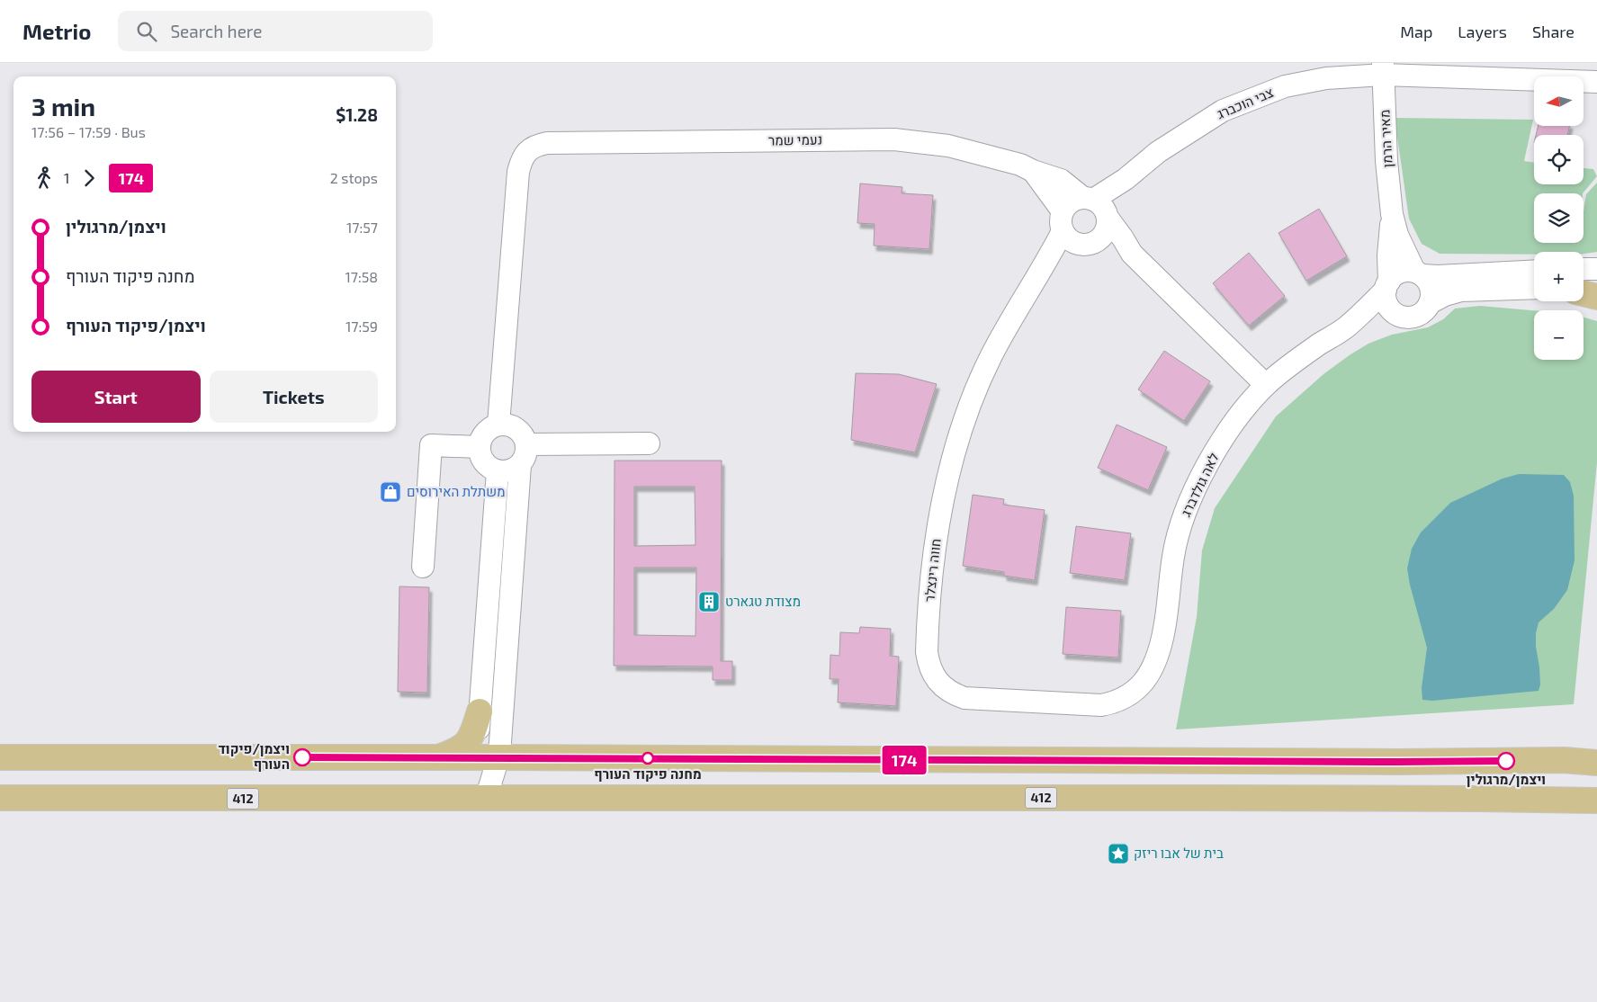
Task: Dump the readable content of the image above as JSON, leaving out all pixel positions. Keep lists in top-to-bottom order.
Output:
{
  "streets": {
    "main road": ["412"],
    "street": [
      "צבי הוכברג",
      "מאיר הרמן",
      "נעמי שמר",
      "לאה גולדברג",
      "חווה רינצלר"
    ]
  },
  "crossings": [
    ["צבי הוכברג", "מאיר הרמן"],
    ["צבי הוכברג", "נעמי שמר"],
    ["צבי הוכברג", "חווה רינצלר"],
    ["מאיר הרמן", "לאה גולדברג"],
    ["לאה גולדברג", "חווה רינצלר"]
  ],
  "places": {
    "shop": ["משתלת האירוסים"],
    "building": ["מצודת טגארט"],
    "other": ["ויצמן/פיקוד העורף", "מחנה פיקוד העורף", "ויצמן/מרגולין"],
    "place": ["בית של אבו ריזק"]
  },
  "lines": ["bus line 174"],
  "north": "left",
  "page": {
    "header": "Metrio",
    "search": "Search here",
    "nav": ["Map", "Layers", "Share"],
    "on_map": "174",
    "map_buttons": ["+", "−"],
    "heading": ["3 min", "17:56 – 17:59 · Bus", "$1.28"],
    "legs": ["1", "174", "2 stops"],
    "list": [
      {
        "name": "ויצמן/מרגולין",
        "value": "17:57"
      },
      {
        "name": "מחנה פיקוד העורף",
        "value": "17:58"
      },
      {
        "name": "ויצמן/פיקוד העורף",
        "value": "17:59"
      }
    ],
    "buttons": ["Start", "Tickets"]
  }
}
